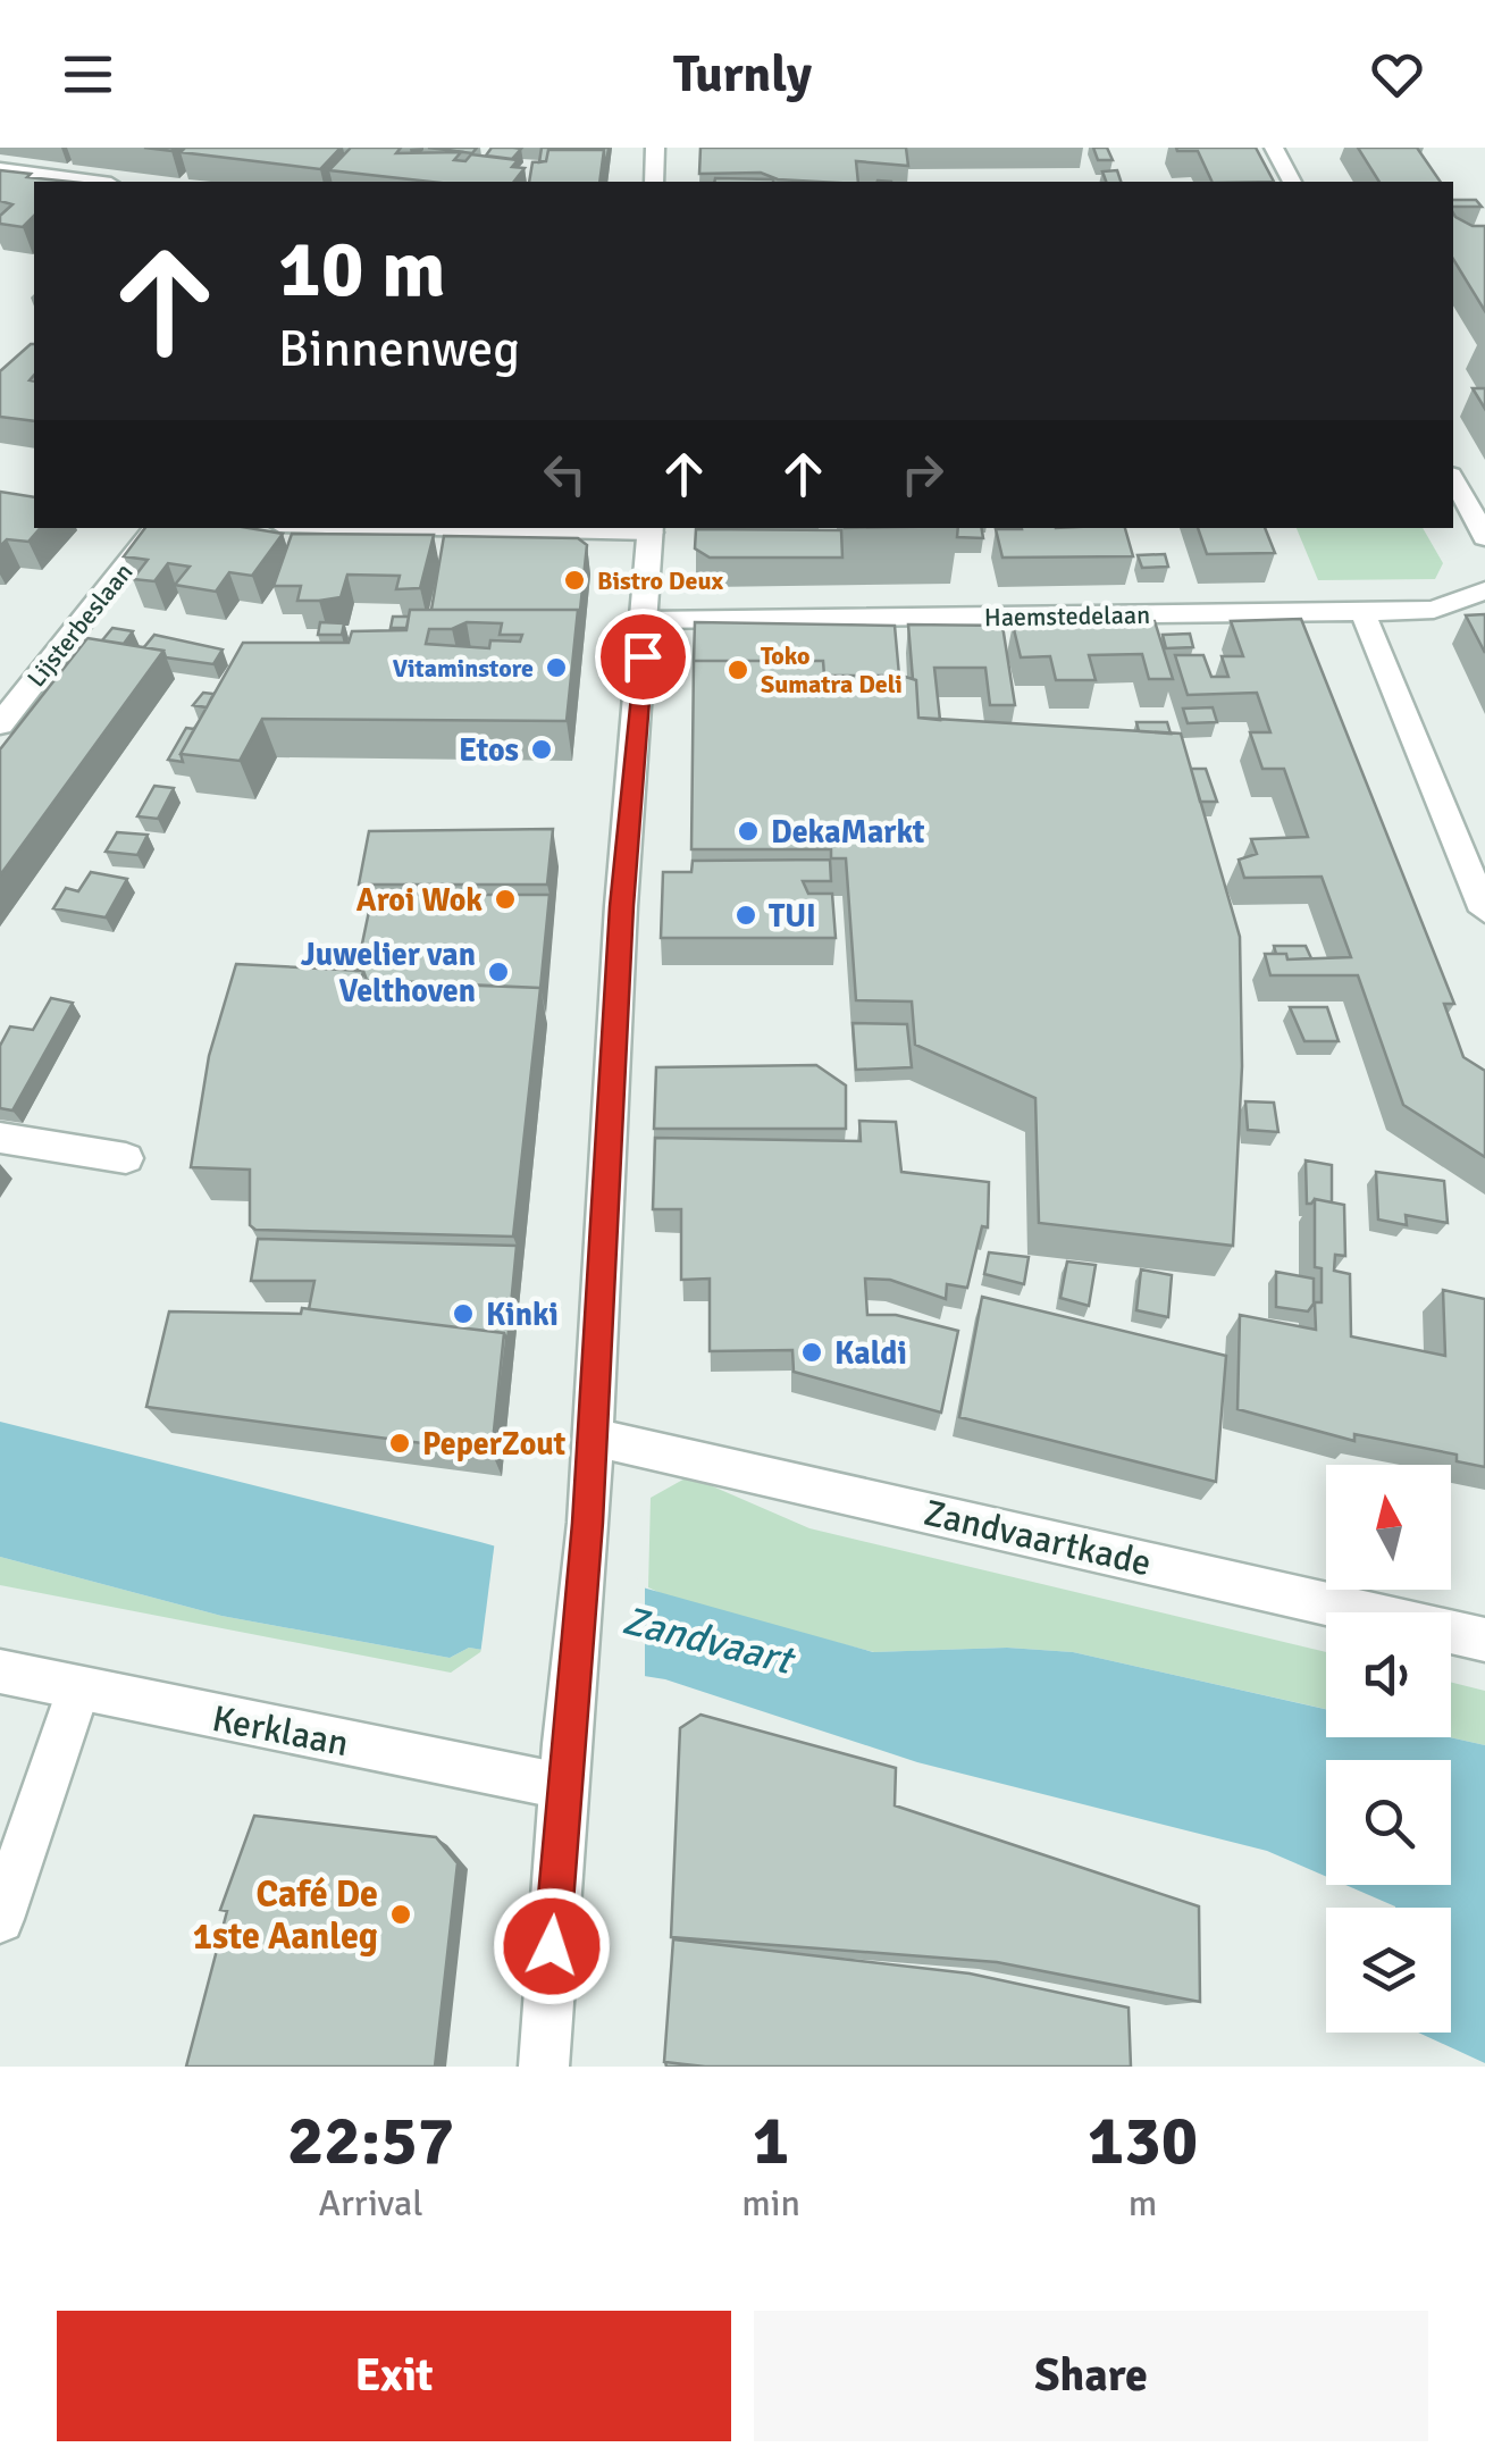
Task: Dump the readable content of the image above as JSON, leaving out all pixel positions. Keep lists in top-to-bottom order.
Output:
{
  "streets": {
    "street": [
      "Haemstedelaan",
      "Lijsterbeslaan",
      "Zandvaartkade",
      "Kerklaan"
    ]
  },
  "water": ["Zandvaart"],
  "places": [
    "Bistro Deux",
    "Vitaminstore",
    "Toko Sumatra Deli",
    "Etos",
    "DekaMarkt",
    "Aroi Wok",
    "TUI",
    "Juwelier van Velthoven",
    "Kinki",
    "Kaldi",
    "PeperZout",
    "Café De 1ste Aanleg"
  ],
  "north": "top",
  "page": {
    "header": "Turnly",
    "turn": ["10 m", "Binnenweg"],
    "eta": [
      "22:57",
      "Arrival",
      "1",
      "min",
      "130",
      "m"
    ],
    "buttons": ["Exit", "Share"]
  }
}
